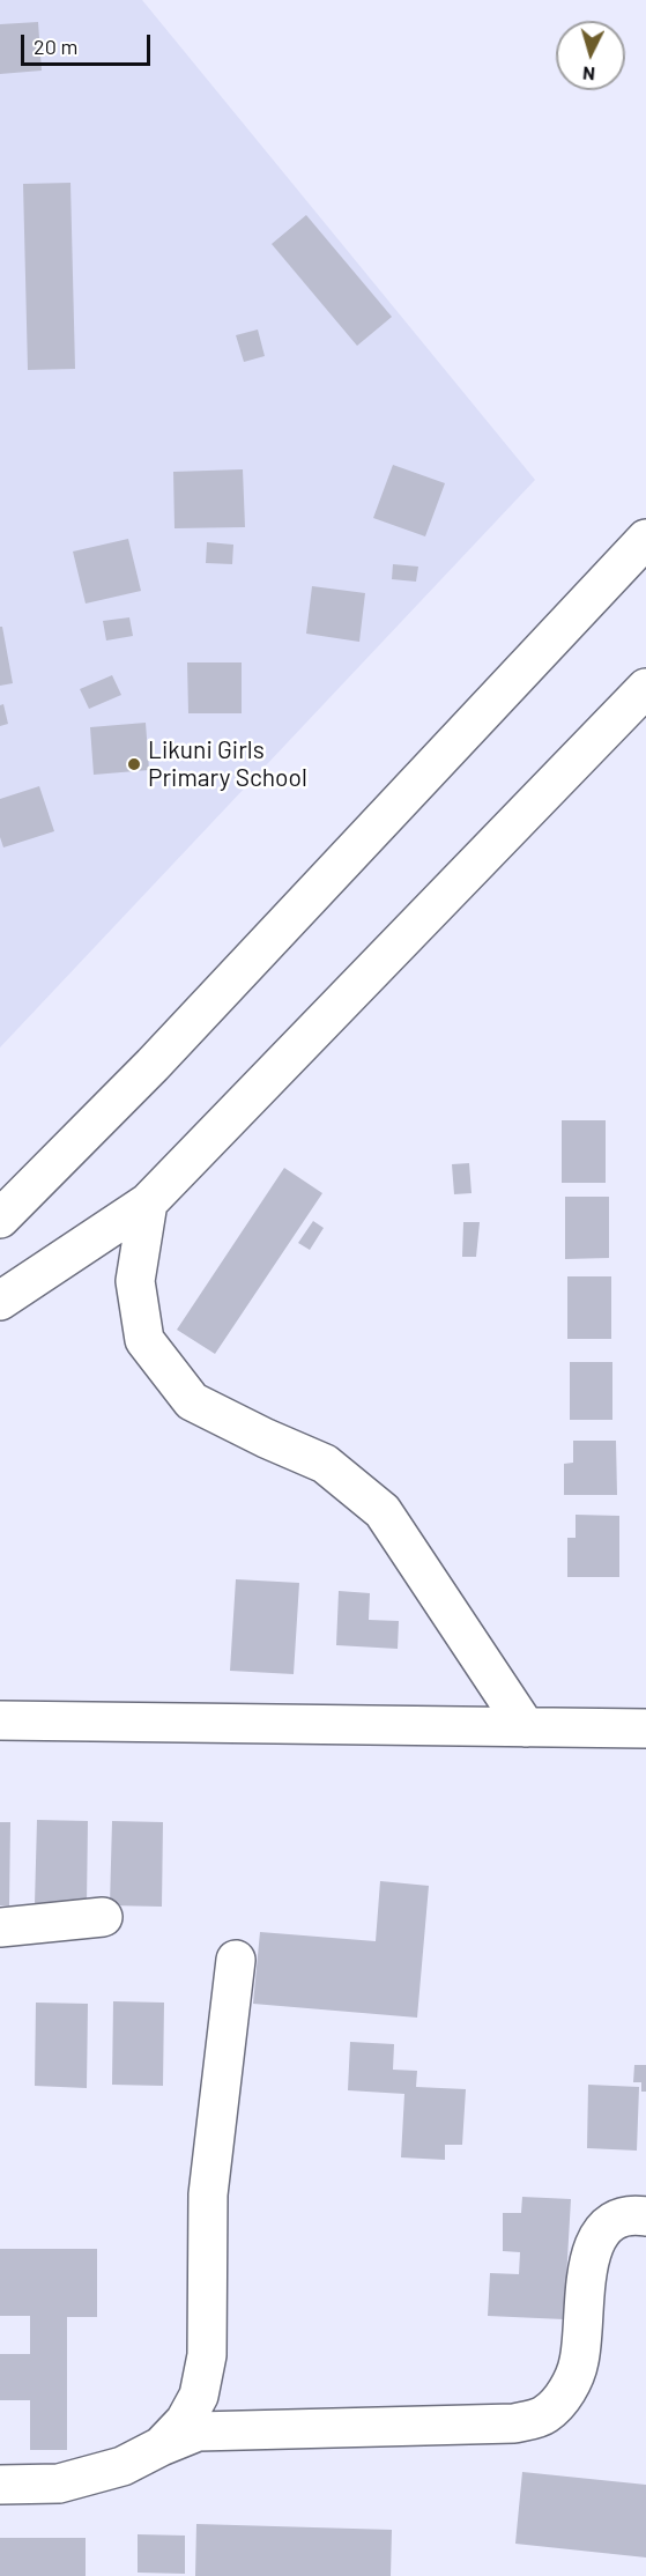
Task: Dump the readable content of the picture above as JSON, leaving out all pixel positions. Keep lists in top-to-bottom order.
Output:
{
  "places": ["Likuni Girls Primary School"],
  "scale_bar": "20 m",
  "north": "bottom"
}
